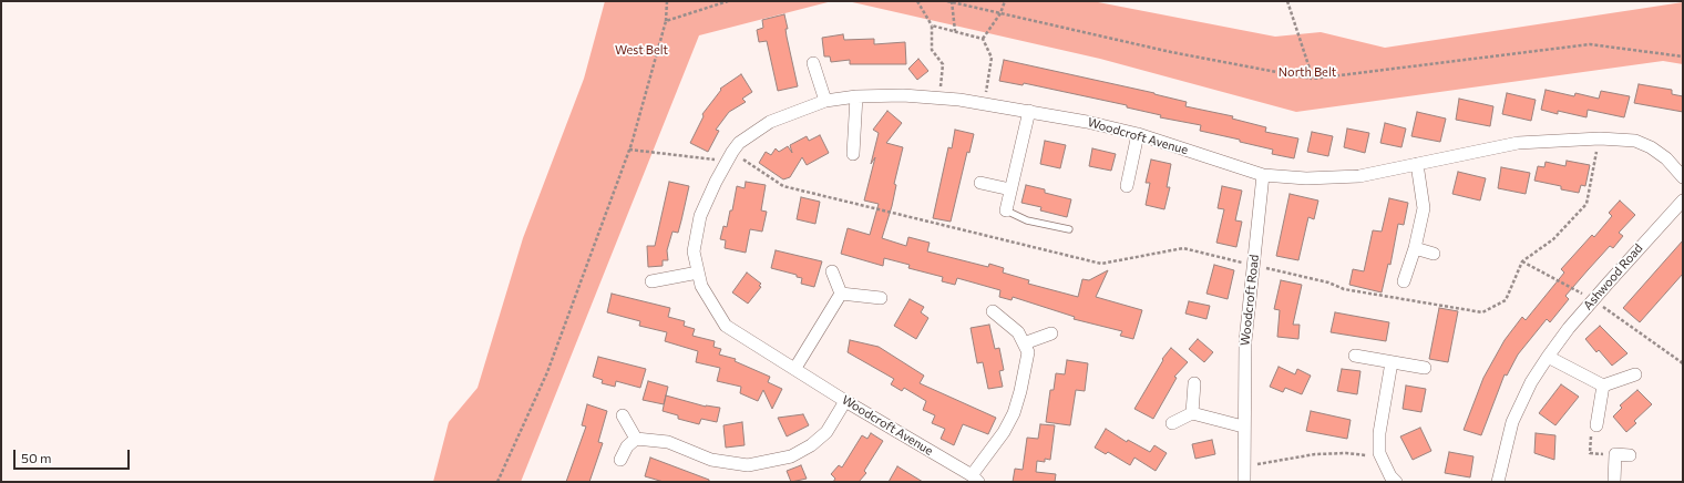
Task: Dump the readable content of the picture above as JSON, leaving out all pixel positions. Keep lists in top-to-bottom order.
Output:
{
  "streets": {
    "street": ["Woodcroft Avenue", "Ashwood Road", "Woodcroft Road"]
  },
  "crossings": [
    ["Woodcroft Avenue", "Woodcroft Road"]
  ],
  "parks": ["West Belt", "North Belt"],
  "scale_bar": "50 m"
}
